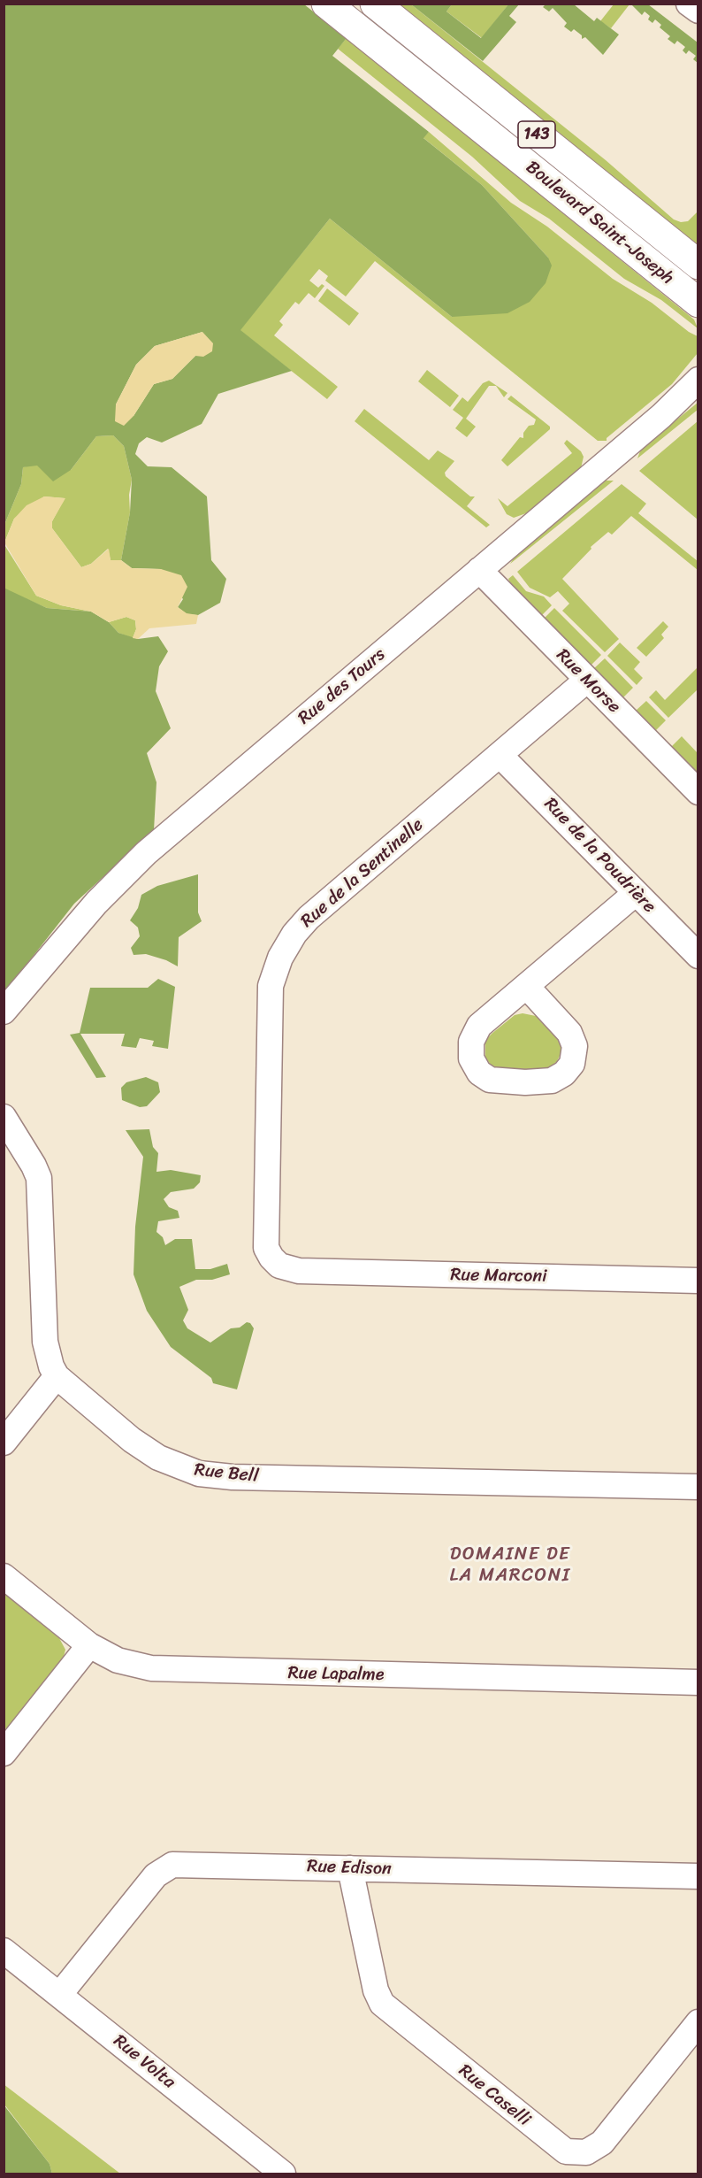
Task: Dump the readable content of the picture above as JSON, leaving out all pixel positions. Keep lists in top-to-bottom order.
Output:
{
  "streets": {
    "main road": ["143", "Boulevard Saint-Joseph"],
    "street": [
      "Rue Morse",
      "Rue des Tours",
      "Rue de la Poudrière",
      "Rue de la Sentinelle",
      "Rue Marconi",
      "Rue Bell",
      "Rue Lapalme",
      "Rue Edison",
      "Rue Volta",
      "Rue Caselli"
    ]
  },
  "crossings": [
    ["Rue Morse", "Rue des Tours"],
    ["Rue Morse", "Rue de la Sentinelle"],
    ["Rue de la Poudrière", "Rue de la Sentinelle"],
    ["Rue de la Sentinelle", "Rue Marconi"],
    ["Rue Edison", "Rue Volta"],
    ["Rue Edison", "Rue Caselli"]
  ],
  "districts": ["DOMAINE DE LA MARCONI"]
}
